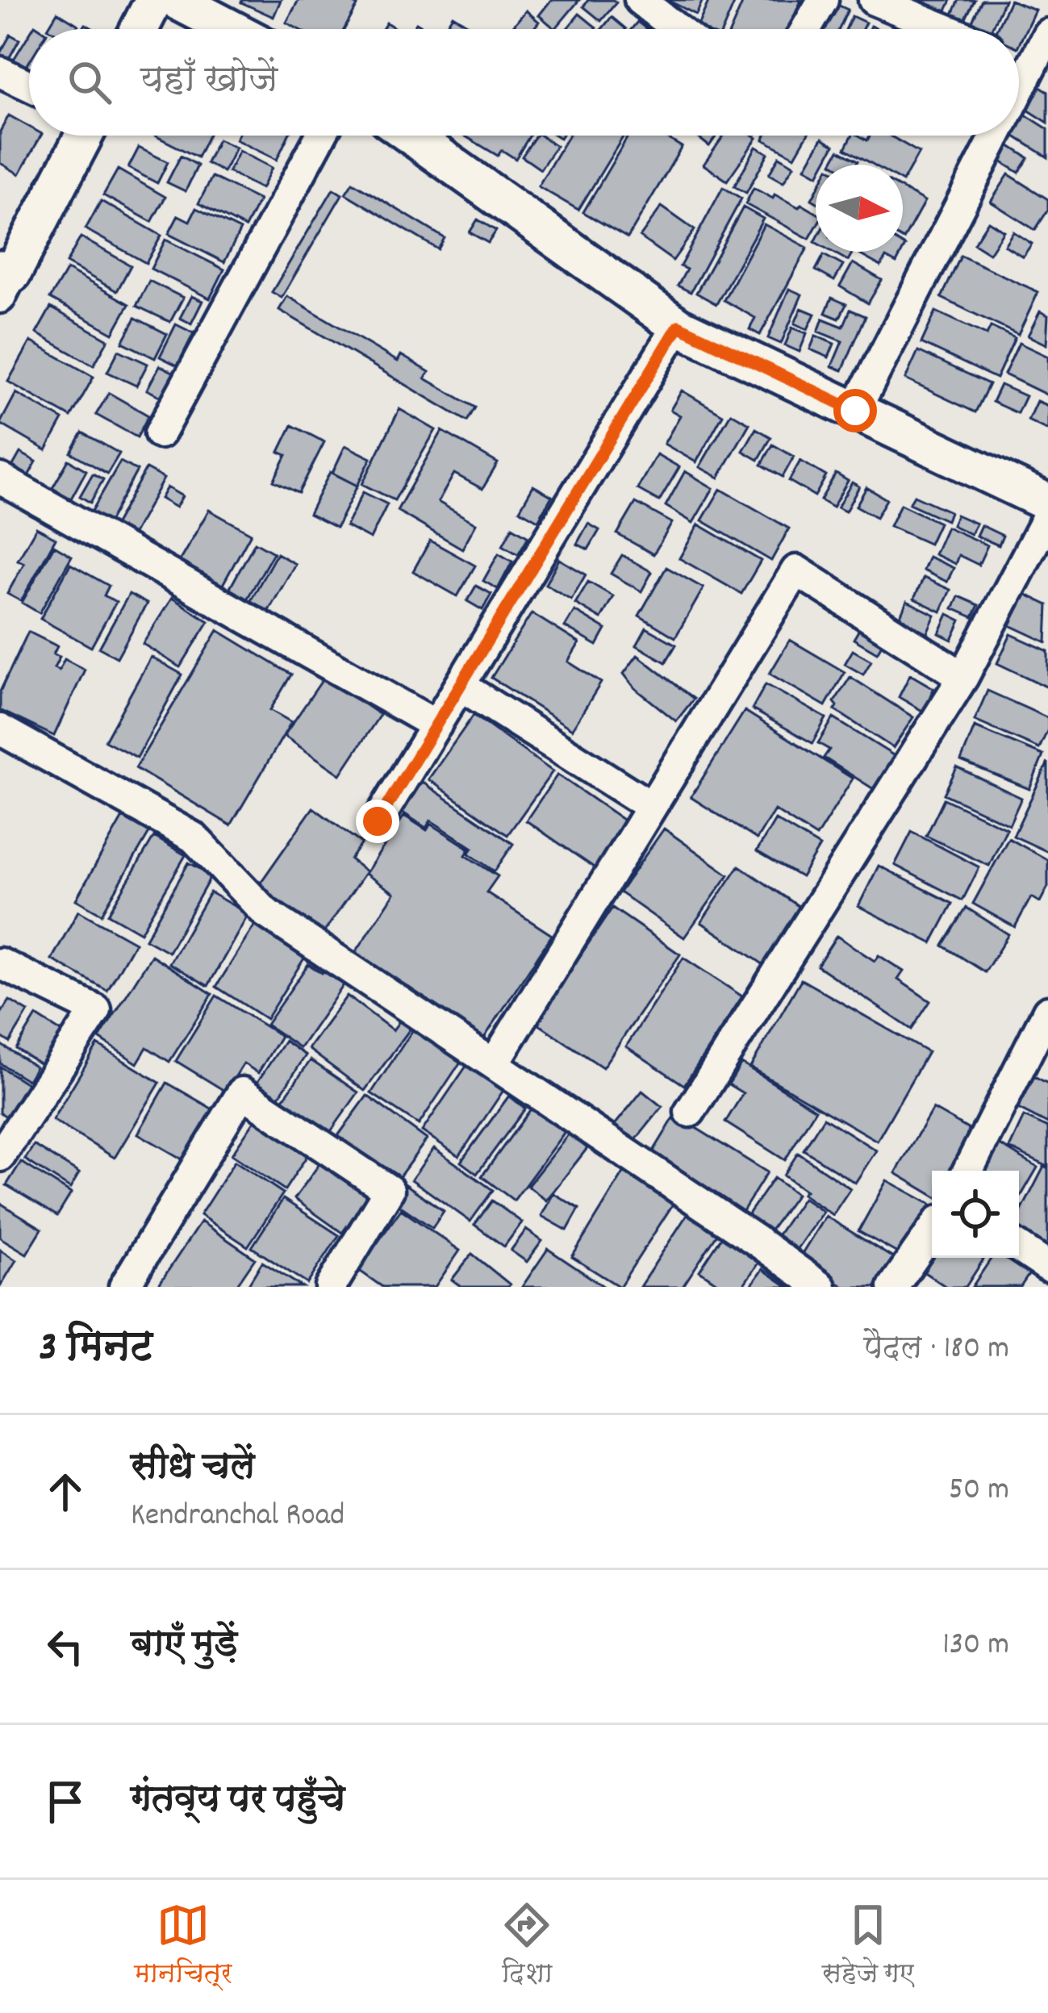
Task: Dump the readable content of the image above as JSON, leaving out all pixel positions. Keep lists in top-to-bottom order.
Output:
{
  "north": "right",
  "page": {
    "search": "यहाँ खोजें",
    "heading": ["3 मिनट", "पैदल · 180 m"],
    "list": [
      ["सीधे चलें", "Kendranchal Road", "50 m"],
      ["बाएँ मुड़ें", "130 m"],
      "गंतव्य पर पहुँचे"
    ],
    "nav": ["मानचित्र", "दिशा", "सहेजे गए"]
  }
}
